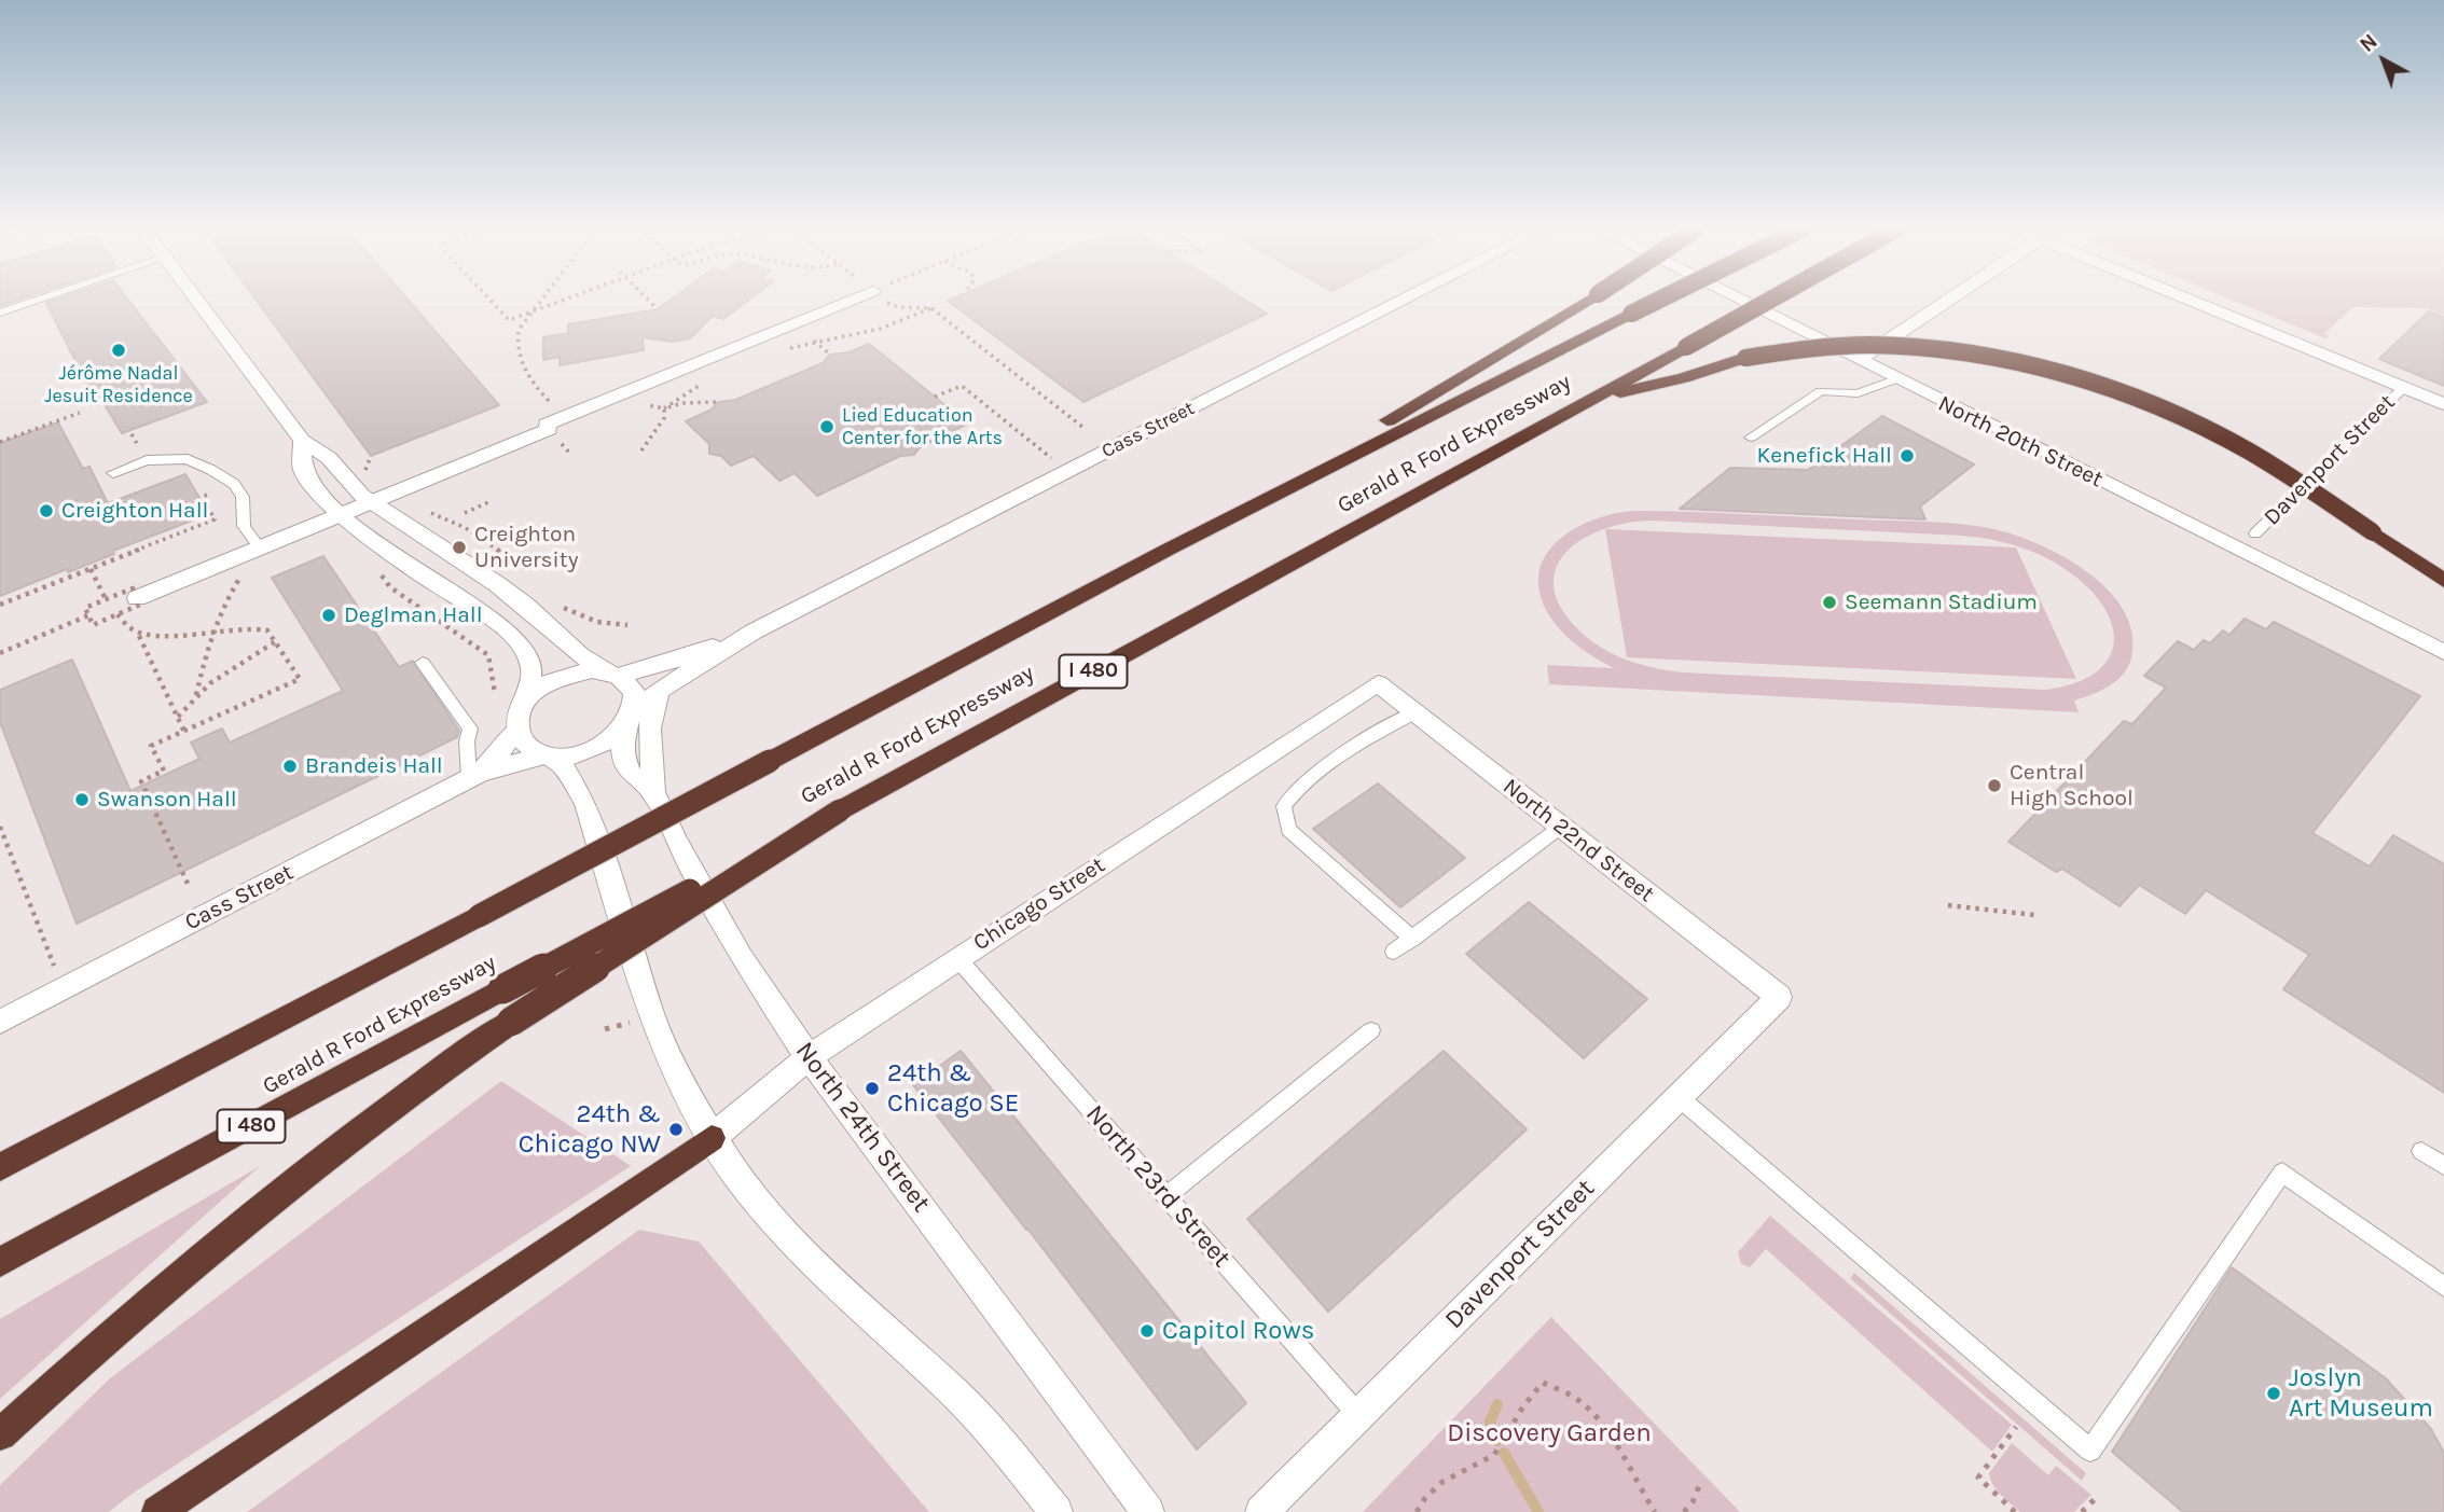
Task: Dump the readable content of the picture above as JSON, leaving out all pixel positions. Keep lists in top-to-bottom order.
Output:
{
  "streets": {
    "highway": ["Gerald R Ford Expressway", "I 480"],
    "main road": [
      "Cass Street",
      "North 20th Street",
      "Davenport Street",
      "North 22nd Street",
      "Chicago Street",
      "North 24th Street"
    ],
    "lane": ["North 23rd Street"]
  },
  "crossings": [
    ["Cass Street", "North 24th Street"],
    ["Davenport Street", "North 22nd Street"],
    ["Davenport Street", "North 23rd Street"],
    ["North 22nd Street", "Chicago Street"],
    ["Chicago Street", "North 24th Street"],
    ["Chicago Street", "North 23rd Street"]
  ],
  "parks": ["Discovery Garden"],
  "places": [
    "Jérôme Nadal Jesuit Residence",
    "Lied Education Center for the Arts",
    "Kenefick Hall",
    "Creighton Hall",
    "Creighton University",
    "Seemann Stadium",
    "Deglman Hall",
    "Brandeis Hall",
    "Central High School",
    "Swanson Hall",
    "24th & Chicago SE",
    "24th & Chicago NW",
    "Capitol Rows",
    "Joslyn Art Museum"
  ],
  "north": "top left"
}
